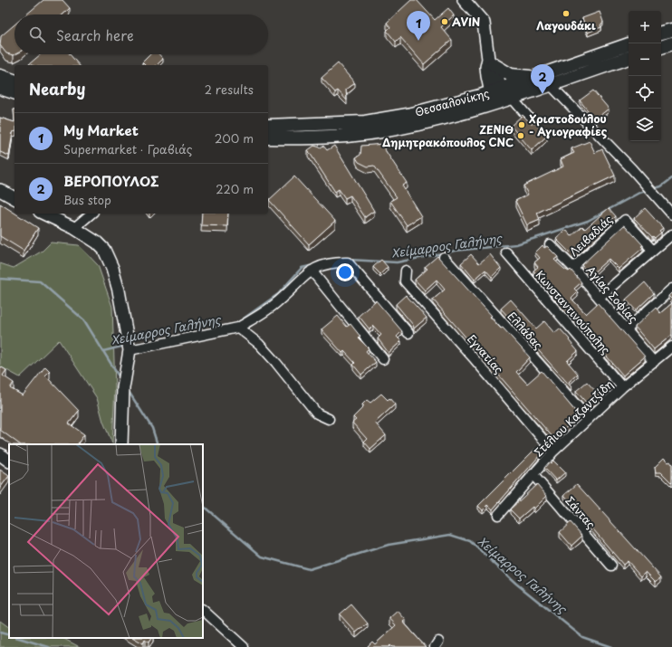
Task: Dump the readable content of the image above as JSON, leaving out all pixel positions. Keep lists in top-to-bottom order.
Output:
{
  "streets": {
    "main road": ["Θεσσαλονίκης"],
    "street": [
      "Λειβαδιάς",
      "Αγίας Σοφίας",
      "Κωνσταντινούπολης",
      "Ελλάδας",
      "Εγνατίας",
      "Στέλιου Καζαντζίδη",
      "Σάντας"
    ]
  },
  "crossings": [
    ["Λειβαδιάς", "Αγίας Σοφίας"],
    ["Αγίας Σοφίας", "Στέλιου Καζαντζίδη"],
    ["Κωνσταντινούπολης", "Στέλιου Καζαντζίδη"],
    ["Ελλάδας", "Στέλιου Καζαντζίδη"],
    ["Εγνατίας", "Στέλιου Καζαντζίδη"],
    ["Στέλιου Καζαντζίδη", "Σάντας"]
  ],
  "water": ["Χείμαρρος Γαλήνης"],
  "places": [
    "Λαγουδάκι",
    "AVIN",
    "Χριστοδούλου - Αγιογραφίες",
    "ΖΕΝΙΘ Δημητρακόπουλος CNC"
  ],
  "page": {
    "map_buttons": ["+", "−"],
    "pins": ["1", "2"],
    "search": "Search here",
    "heading": ["Nearby", "2 results"],
    "list": [
      {
        "mark": "1",
        "name": "My Market",
        "note": "Supermarket · Γραβιάς",
        "value": "200 m"
      },
      {
        "mark": "2",
        "name": "ΒΕΡΟΠΟΥΛΟΣ",
        "note": "Bus stop",
        "value": "220 m"
      }
    ]
  }
}
